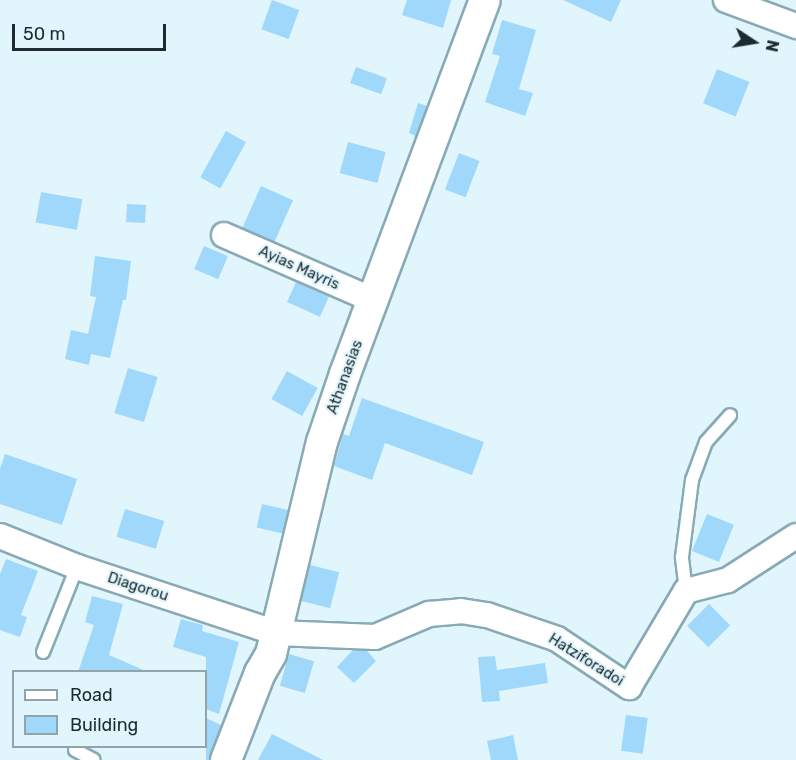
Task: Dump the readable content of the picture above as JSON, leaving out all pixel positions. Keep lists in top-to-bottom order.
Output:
{
  "streets": {
    "street": [
      "Ayias Mayris",
      "Athanasias",
      "Diagorou",
      "Hatziforadoi"
    ]
  },
  "crossings": [
    ["Ayias Mayris", "Athanasias"],
    ["Athanasias", "Diagorou"],
    ["Athanasias", "Hatziforadoi"],
    ["Diagorou", "Hatziforadoi"]
  ],
  "legend": ["Road", "Building"],
  "scale_bar": "50 m",
  "north": "right"
}
